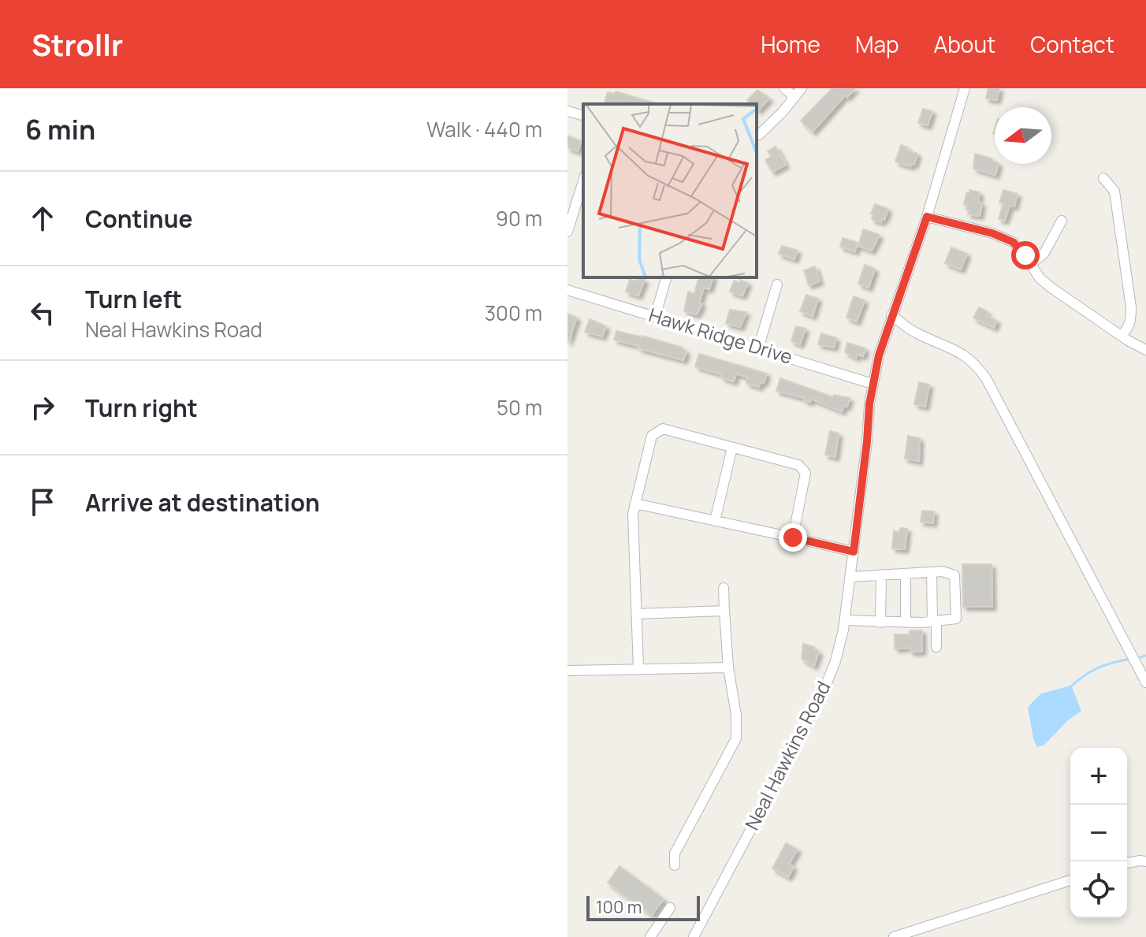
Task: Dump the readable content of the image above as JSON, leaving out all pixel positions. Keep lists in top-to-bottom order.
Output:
{
  "streets": {
    "street": ["Hawk Ridge Drive", "Neal Hawkins Road"]
  },
  "crossings": [
    ["Hawk Ridge Drive", "Neal Hawkins Road"]
  ],
  "scale_bar": "100 m",
  "north": "left",
  "page": {
    "header": "Strollr",
    "nav": [
      "Home",
      "Map",
      "About",
      "Contact"
    ],
    "heading": ["6 min", "Walk · 440 m"],
    "list": [
      ["Continue", "90 m"],
      ["Turn left", "Neal Hawkins Road", "300 m"],
      ["Turn right", "50 m"],
      "Arrive at destination"
    ],
    "map_buttons": ["+", "−"],
    "scale": "100 m"
  }
}
